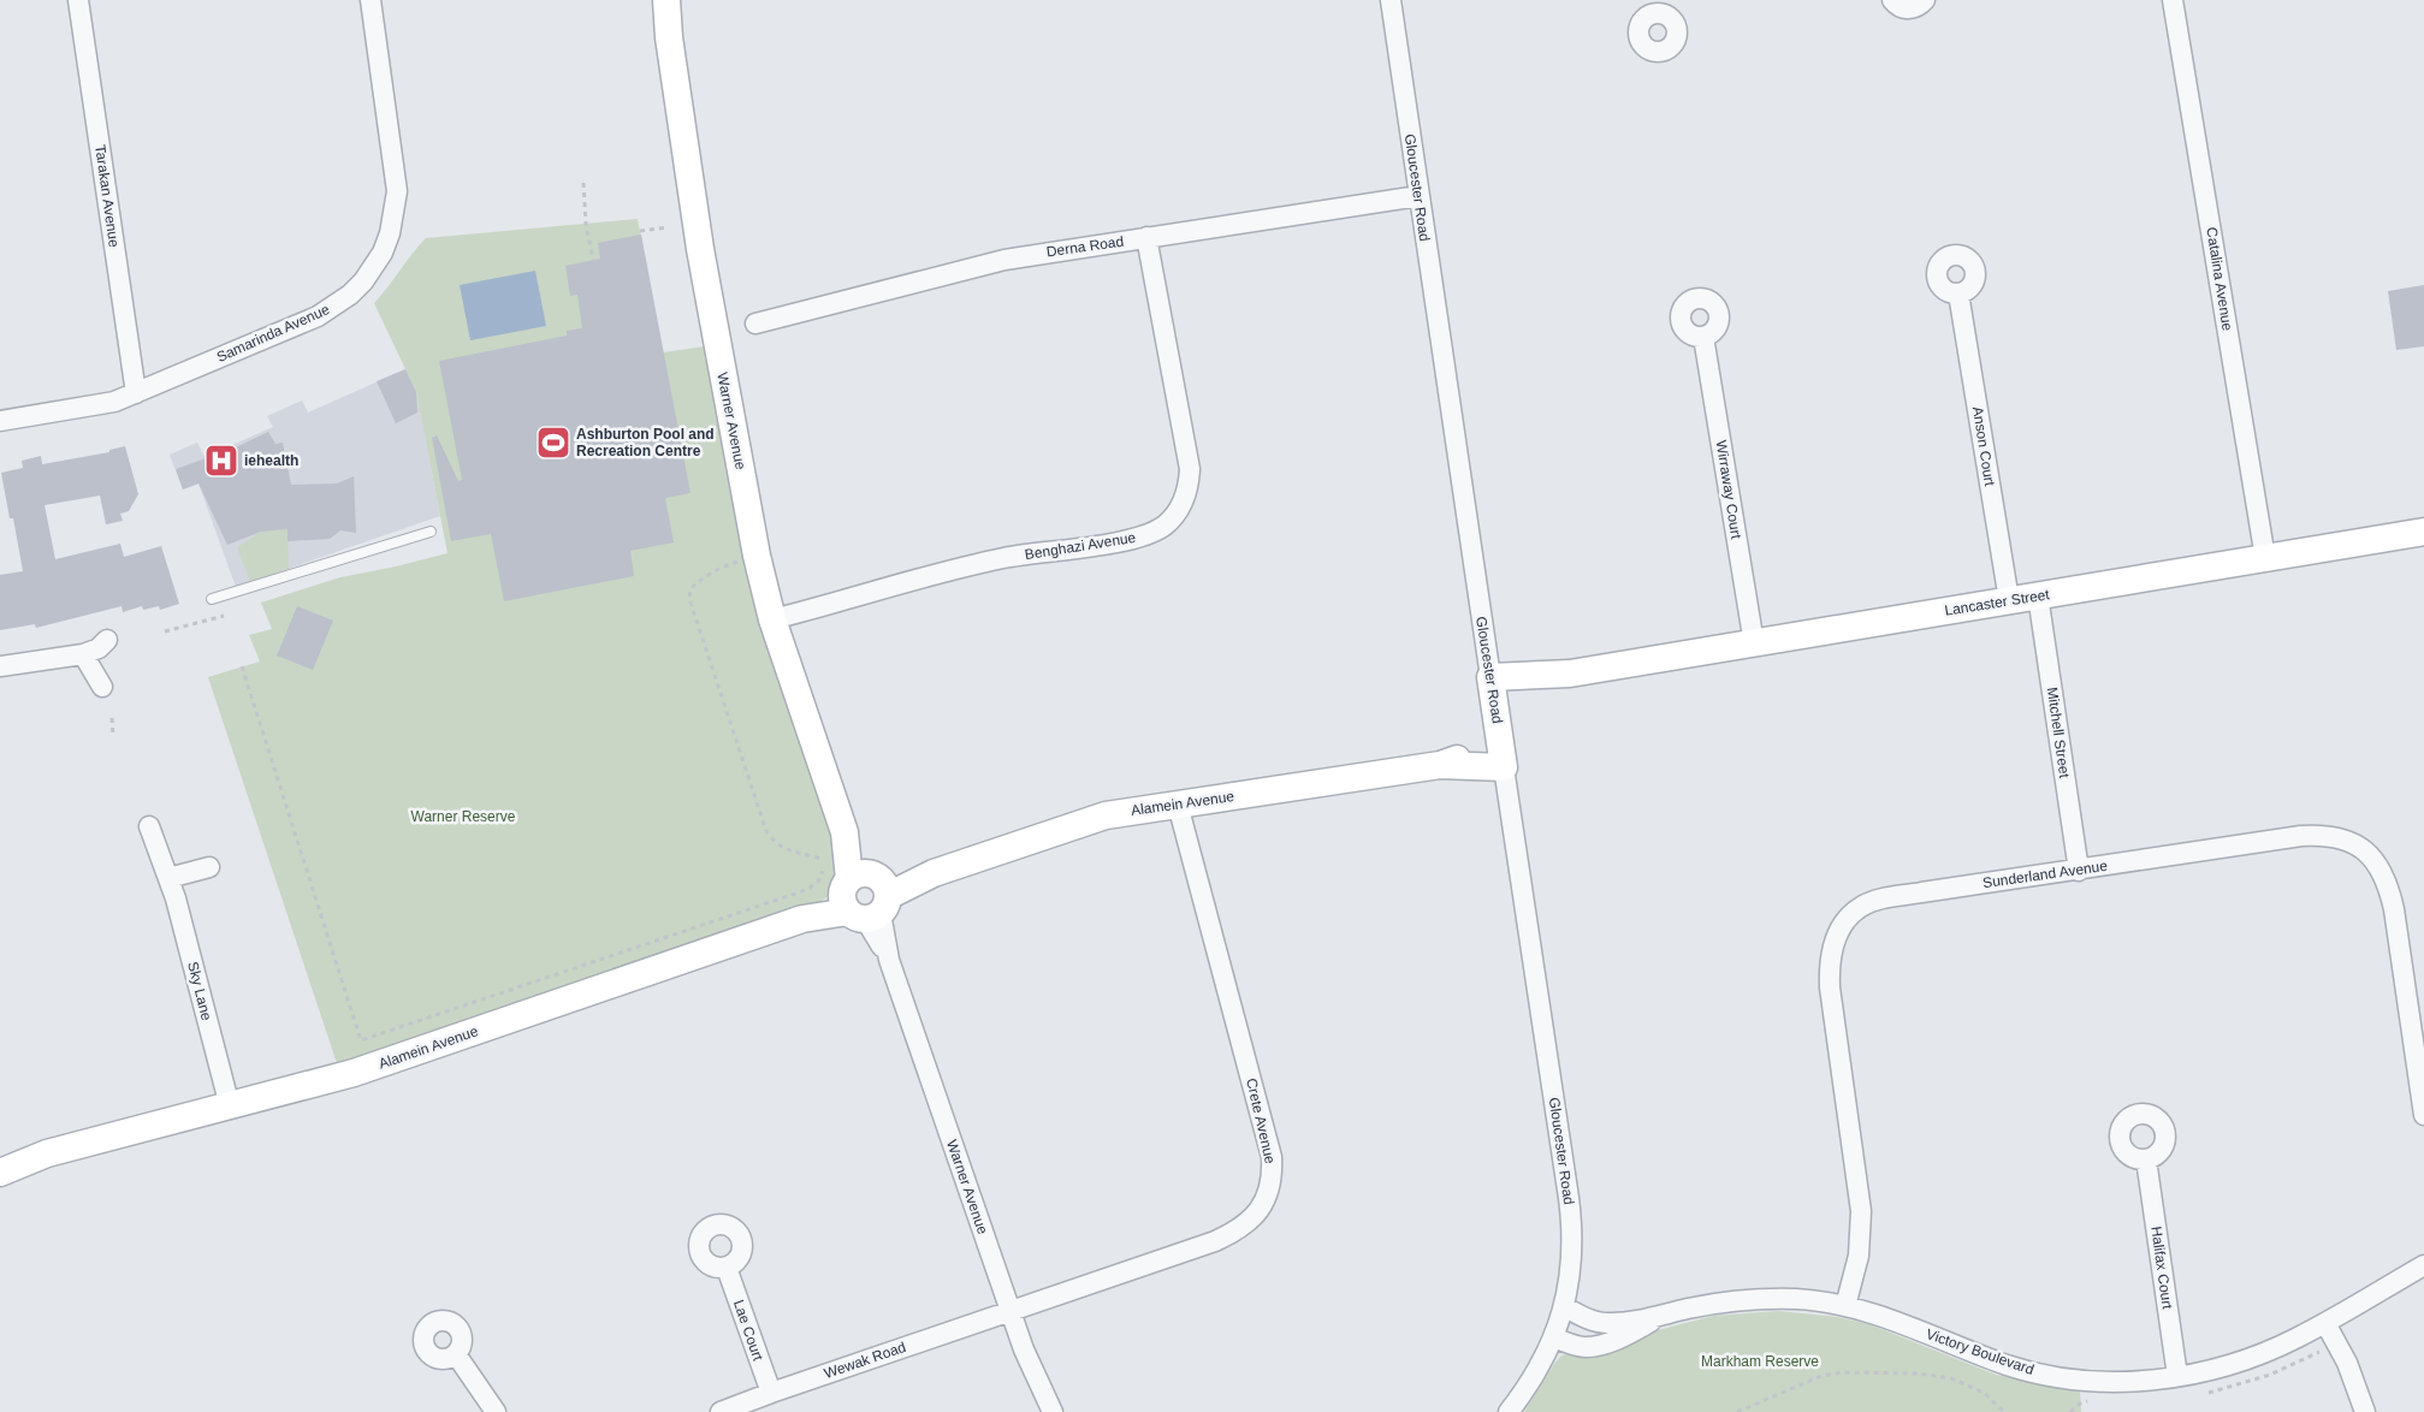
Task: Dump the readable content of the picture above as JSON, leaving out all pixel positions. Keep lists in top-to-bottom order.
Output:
{
  "streets": {
    "street": [
      "Gloucester Road",
      "Tarakan Avenue",
      "Derna Road",
      "Catalina Avenue",
      "Samarinda Avenue",
      "Warner Avenue",
      "Anson Court",
      "Wirraway Court",
      "Benghazi Avenue",
      "Lancaster Street",
      "Mitchell Street",
      "Alamein Avenue",
      "Sunderland Avenue",
      "Sky Lane",
      "Crete Avenue",
      "Halifax Court",
      "Lae Court",
      "Victory Boulevard",
      "Wewak Road"
    ]
  },
  "crossings": [
    ["Gloucester Road", "Derna Road"],
    ["Gloucester Road", "Lancaster Street"],
    ["Gloucester Road", "Alamein Avenue"],
    ["Gloucester Road", "Victory Boulevard"],
    ["Tarakan Avenue", "Samarinda Avenue"],
    ["Derna Road", "Benghazi Avenue"],
    ["Catalina Avenue", "Lancaster Street"],
    ["Warner Avenue", "Benghazi Avenue"],
    ["Warner Avenue", "Alamein Avenue"],
    ["Warner Avenue", "Crete Avenue"],
    ["Warner Avenue", "Wewak Road"],
    ["Anson Court", "Lancaster Street"],
    ["Wirraway Court", "Lancaster Street"],
    ["Lancaster Street", "Mitchell Street"],
    ["Mitchell Street", "Sunderland Avenue"],
    ["Alamein Avenue", "Sky Lane"],
    ["Alamein Avenue", "Crete Avenue"],
    ["Sunderland Avenue", "Victory Boulevard"],
    ["Crete Avenue", "Wewak Road"],
    ["Halifax Court", "Victory Boulevard"],
    ["Lae Court", "Wewak Road"]
  ],
  "parks": ["Warner Reserve", "Markham Reserve"],
  "places": {
    "sports": ["Ashburton Pool and Recreation Centre"],
    "hospital": ["iehealth"]
  }
}
